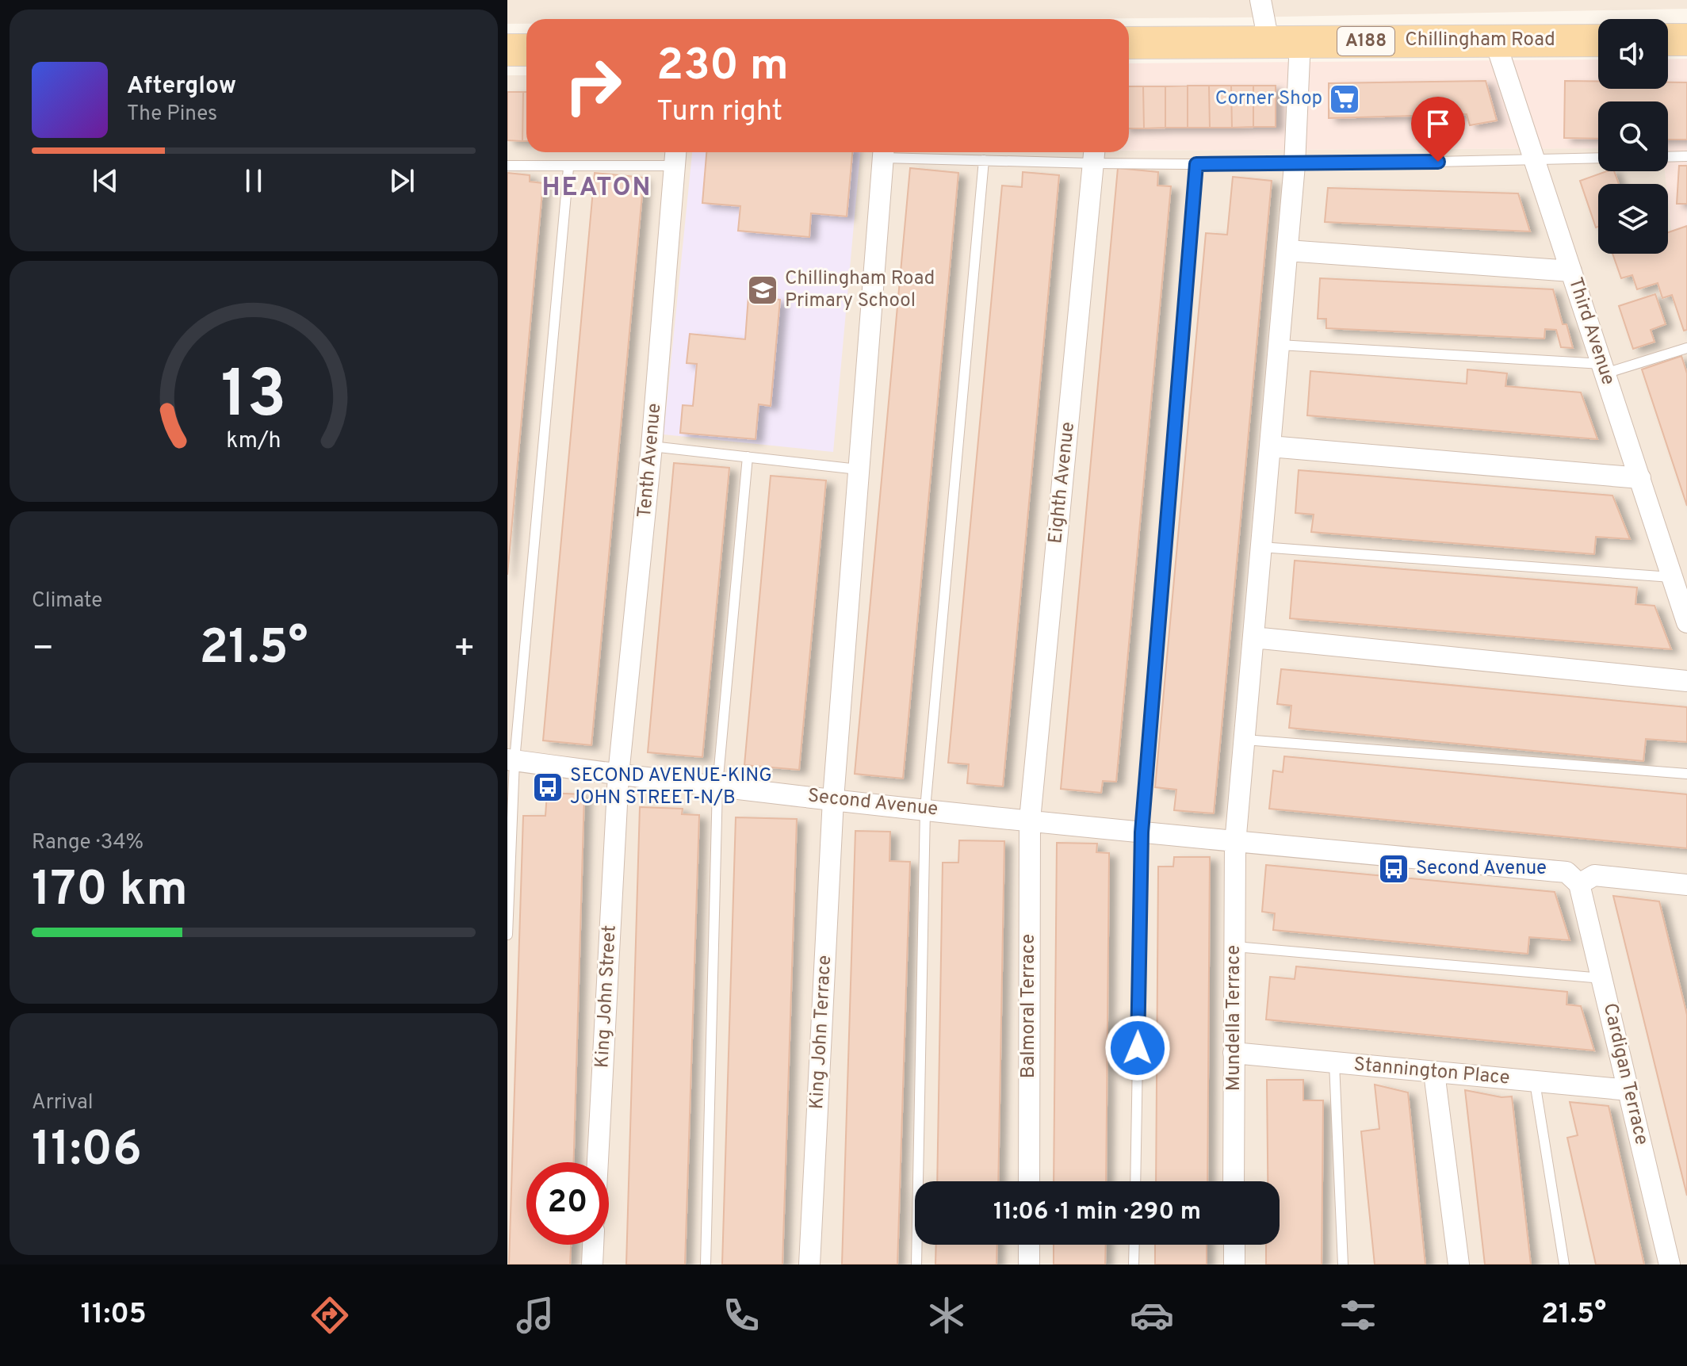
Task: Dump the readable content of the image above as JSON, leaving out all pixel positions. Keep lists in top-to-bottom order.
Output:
{
  "streets": {
    "main road": ["Chillingham Road", "A188"],
    "street": [
      "Third Avenue",
      "Tenth Avenue",
      "Eighth Avenue",
      "Second Avenue",
      "King John Street",
      "Balmoral Terrace",
      "Mundella Terrace",
      "King John Terrace",
      "Stannington Place",
      "Cardigan Terrace"
    ]
  },
  "crossings": [
    ["Chillingham Road", "Third Avenue"],
    ["Chillingham Road", "Mundella Terrace"],
    ["Tenth Avenue", "Second Avenue"],
    ["Tenth Avenue", "King John Street"],
    ["Eighth Avenue", "Second Avenue"],
    ["Eighth Avenue", "Balmoral Terrace"],
    ["Second Avenue", "King John Street"],
    ["Second Avenue", "Balmoral Terrace"],
    ["Second Avenue", "Mundella Terrace"],
    ["Second Avenue", "King John Terrace"],
    ["Second Avenue", "Cardigan Terrace"],
    ["Mundella Terrace", "Stannington Place"],
    ["Stannington Place", "Cardigan Terrace"]
  ],
  "districts": ["HEATON"],
  "places": {
    "supermarket": ["Corner Shop"],
    "school or university": ["Chillingham Road Primary School"],
    "bus stop": ["SECOND AVENUE-KING JOHN STREET-N/B", "Second Avenue"]
  },
  "page": {
    "turn": ["230 m", "Turn right"],
    "song": ["Afterglow", "The Pines"],
    "tile": [
      "Climate",
      ["Range · 34%", "170 km"],
      ["Arrival", "11:06"]
    ],
    "heat": ["−", "21.5°", "+"],
    "limit": "20",
    "trip": "11:06 · 1 min · 290 m",
    "tabs": ["11:05", "21.5°"],
    "gauge": ["13", "km/h"]
  }
}
